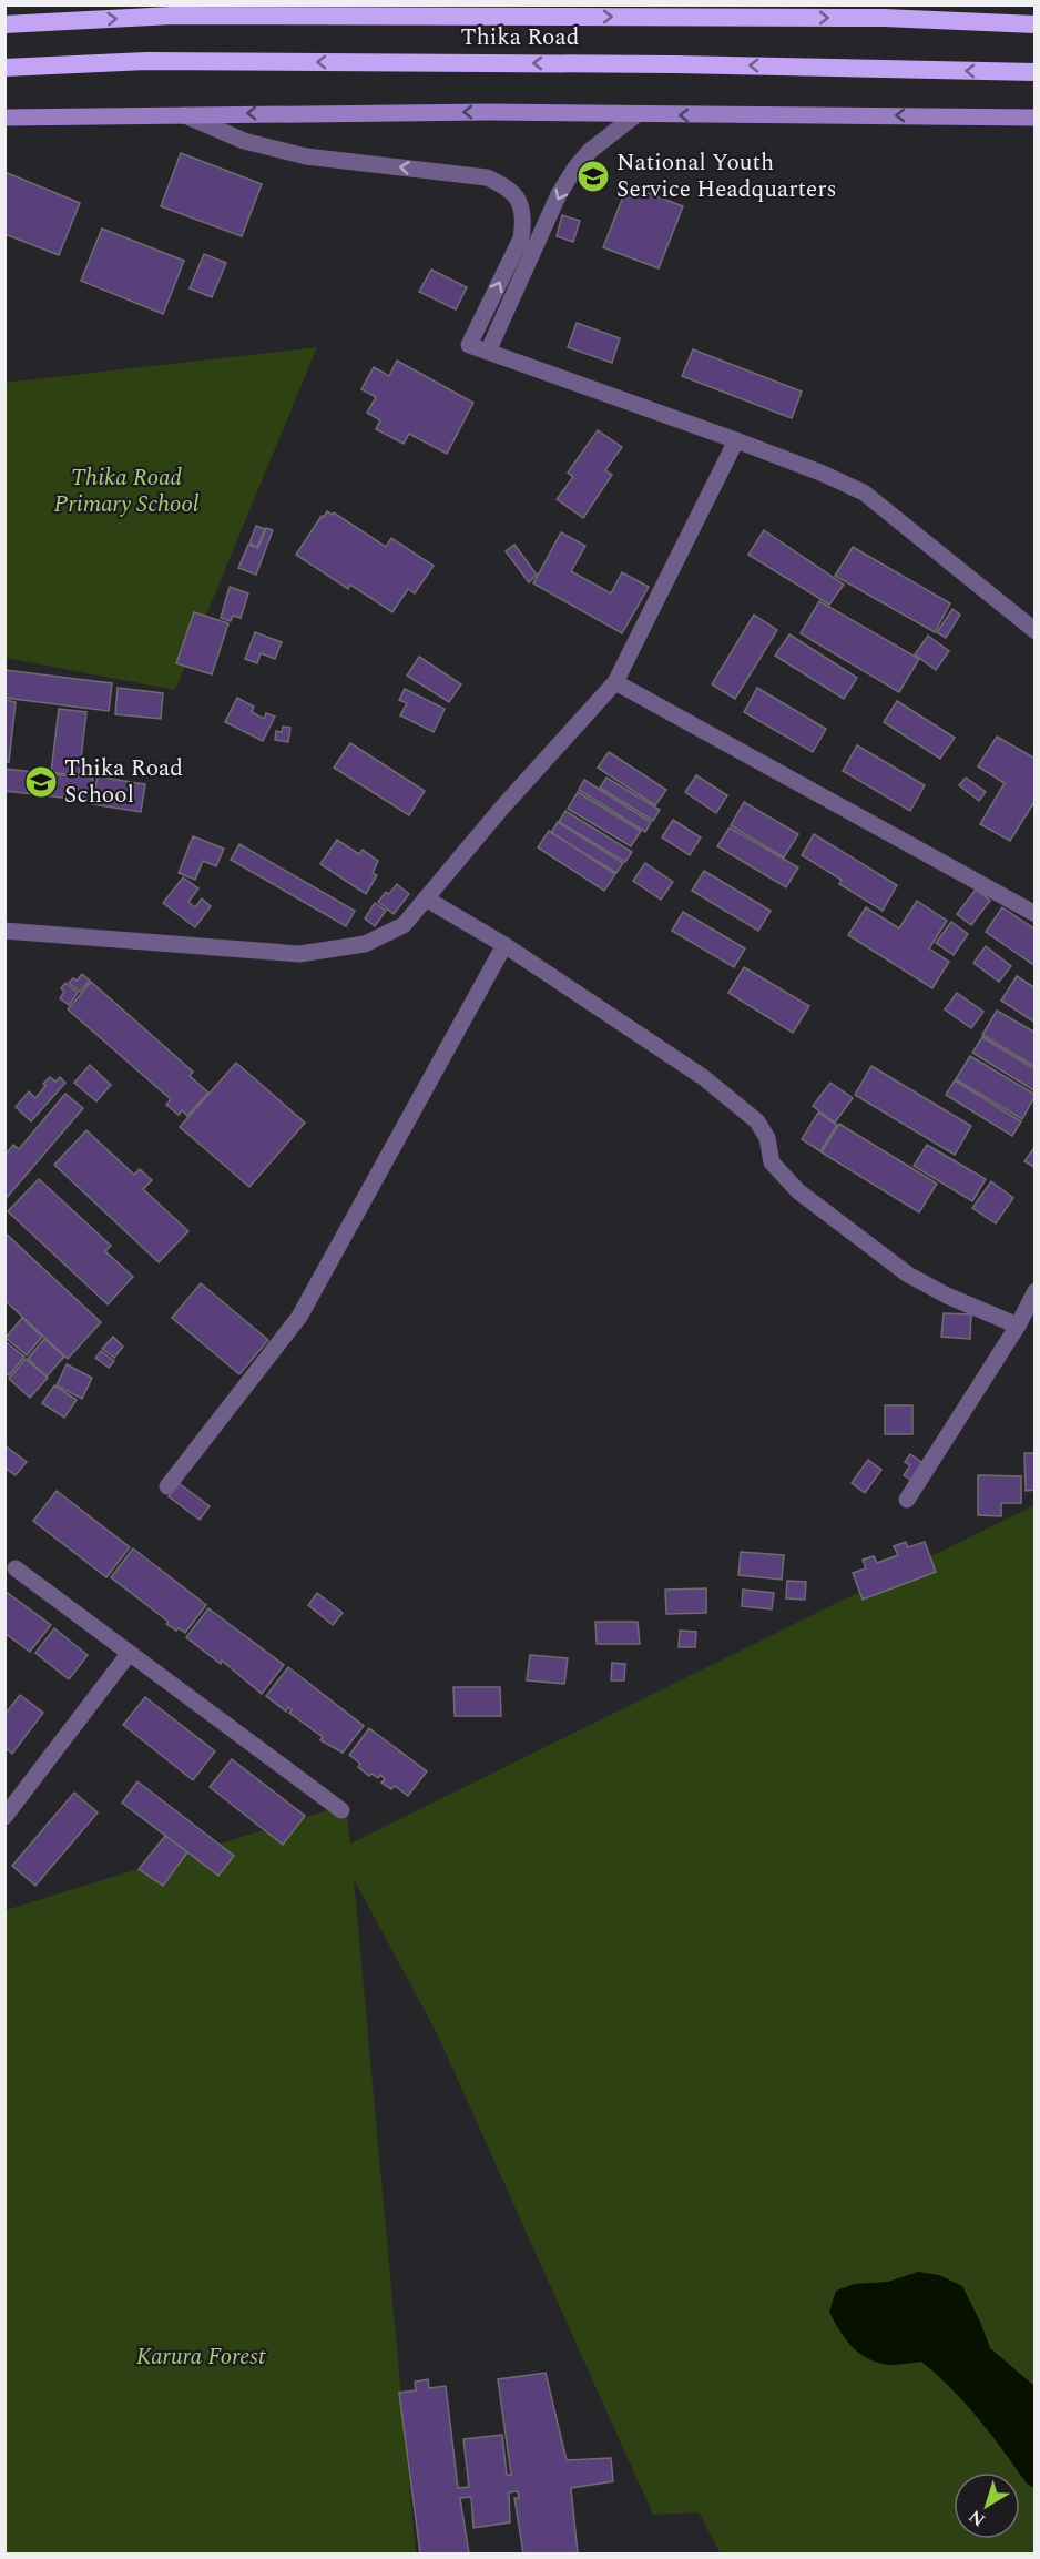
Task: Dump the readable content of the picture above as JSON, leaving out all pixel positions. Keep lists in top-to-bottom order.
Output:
{
  "streets": {
    "highway": ["Thika Road"]
  },
  "parks": ["Thika Road Primary School", "Karura Forest"],
  "places": {
    "school or university": ["National Youth Service Headquarters", "Thika Road School"]
  },
  "north": "bottom left"
}
